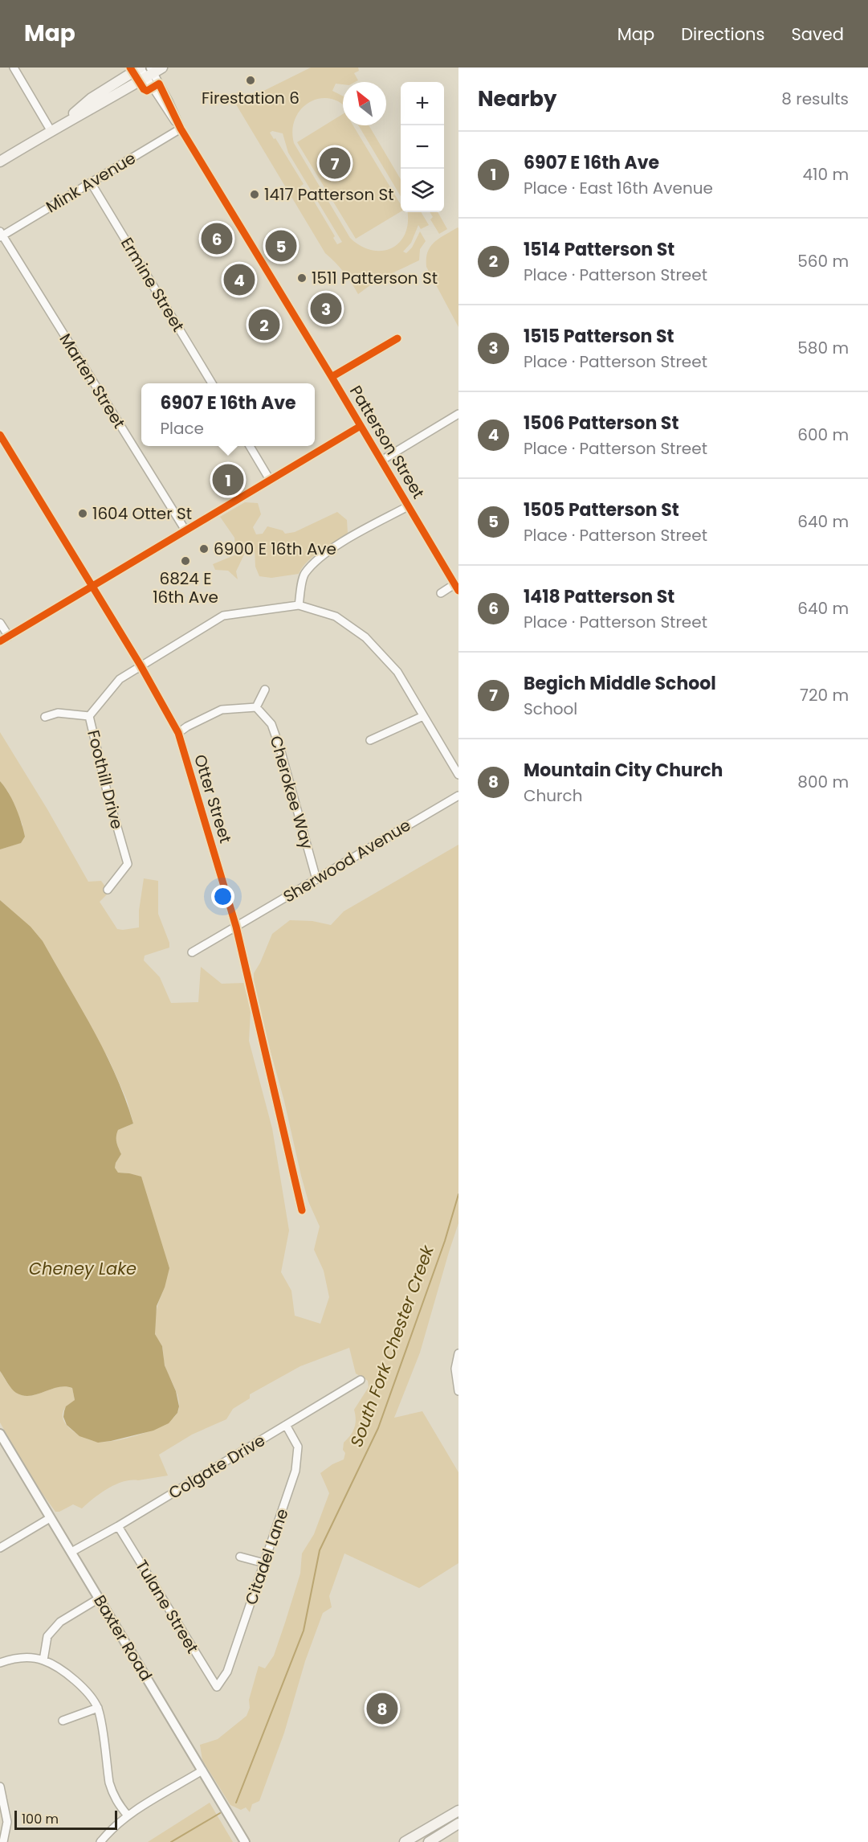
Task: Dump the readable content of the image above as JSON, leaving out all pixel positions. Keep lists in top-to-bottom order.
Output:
{
  "streets": {
    "street": [
      "Mink Avenue",
      "Ermine Street",
      "Marten Street",
      "Patterson Street",
      "Foothill Drive",
      "Cherokee Way",
      "Otter Street",
      "Sherwood Avenue",
      "Colgate Drive",
      "Citadel Lane",
      "Tulane Street",
      "Baxter Road"
    ]
  },
  "crossings": [
    ["Mink Avenue", "Ermine Street"],
    ["Mink Avenue", "Marten Street"],
    ["Mink Avenue", "Patterson Street"],
    ["Foothill Drive", "Otter Street"],
    ["Cherokee Way", "Sherwood Avenue"],
    ["Otter Street", "Sherwood Avenue"],
    ["Colgate Drive", "Citadel Lane"],
    ["Colgate Drive", "Tulane Street"],
    ["Colgate Drive", "Baxter Road"],
    ["Citadel Lane", "Tulane Street"]
  ],
  "water": ["Cheney Lake", "South Fork Chester Creek"],
  "places": [
    "Firestation 6",
    "1417 Patterson St",
    "1511 Patterson St",
    "1604 Otter St",
    "6900 E 16th Ave",
    "6824 E 16th Ave"
  ],
  "scale_bar": "100 m",
  "north": "top left",
  "page": {
    "header": "Map",
    "nav": ["Map", "Directions", "Saved"],
    "heading": ["Nearby", "8 results"],
    "map_buttons": ["+", "−"],
    "list": [
      {
        "mark": "1",
        "name": "6907 E 16th Ave",
        "note": "Place · East 16th Avenue",
        "value": "410 m"
      },
      {
        "mark": "2",
        "name": "1514 Patterson St",
        "note": "Place · Patterson Street",
        "value": "560 m"
      },
      {
        "mark": "3",
        "name": "1515 Patterson St",
        "note": "Place · Patterson Street",
        "value": "580 m"
      },
      {
        "mark": "4",
        "name": "1506 Patterson St",
        "note": "Place · Patterson Street",
        "value": "600 m"
      },
      {
        "mark": "5",
        "name": "1505 Patterson St",
        "note": "Place · Patterson Street",
        "value": "640 m"
      },
      {
        "mark": "6",
        "name": "1418 Patterson St",
        "note": "Place · Patterson Street",
        "value": "640 m"
      },
      {
        "mark": "7",
        "name": "Begich Middle School",
        "note": "School",
        "value": "720 m"
      },
      {
        "mark": "8",
        "name": "Mountain City Church",
        "note": "Church",
        "value": "800 m"
      }
    ],
    "pins": [
      "7",
      "6",
      "5",
      "4",
      "3",
      "2",
      "1",
      "8"
    ],
    "popup": ["6907 E 16th Ave", "Place"],
    "scale": "100 m"
  }
}
